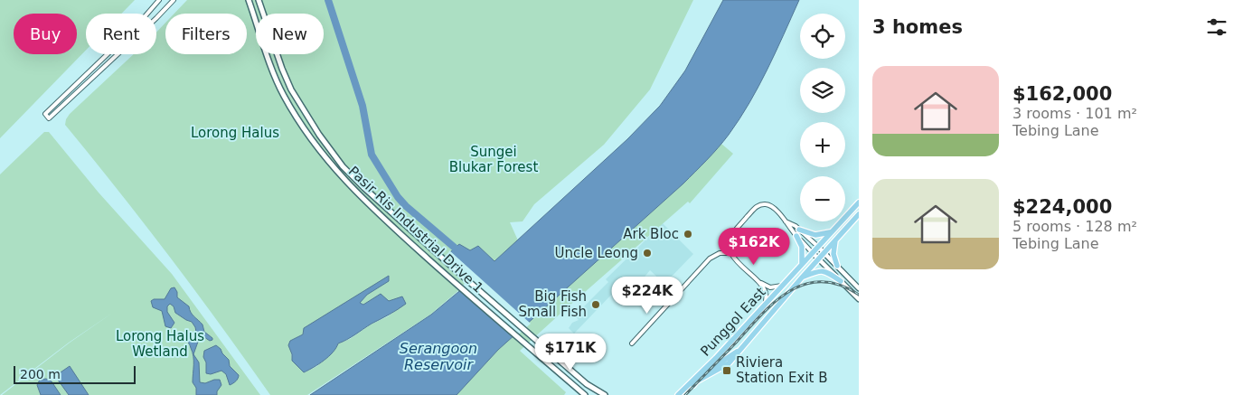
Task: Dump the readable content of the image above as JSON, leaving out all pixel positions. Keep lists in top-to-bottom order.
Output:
{
  "streets": {
    "main road": ["Pasir Ris Industrial Drive 1", "Punggol East"]
  },
  "water": ["Serangoon Reservoir"],
  "parks": ["Lorong Halus", "Sungei Blukar Forest", "Lorong Halus Wetland"],
  "places": {
    "other": ["Ark Bloc", "Uncle Leong", "Big Fish Small Fish"],
    "transit": ["Riviera Station Exit B"]
  },
  "scale_bar": "200 m",
  "page": {
    "heading": "3 homes",
    "map_buttons": ["+", "−"],
    "chip": [
      "Buy",
      "Rent",
      "Filters",
      "New"
    ],
    "list": [
      {
        "name": "$162,000",
        "note": "3 rooms · 101 m² · Tebing Lane"
      },
      {
        "name": "$224,000",
        "note": "5 rooms · 128 m² · Tebing Lane"
      }
    ],
    "price": ["$162K", "$224K", "$171K"],
    "scale": "200 m"
  }
}
